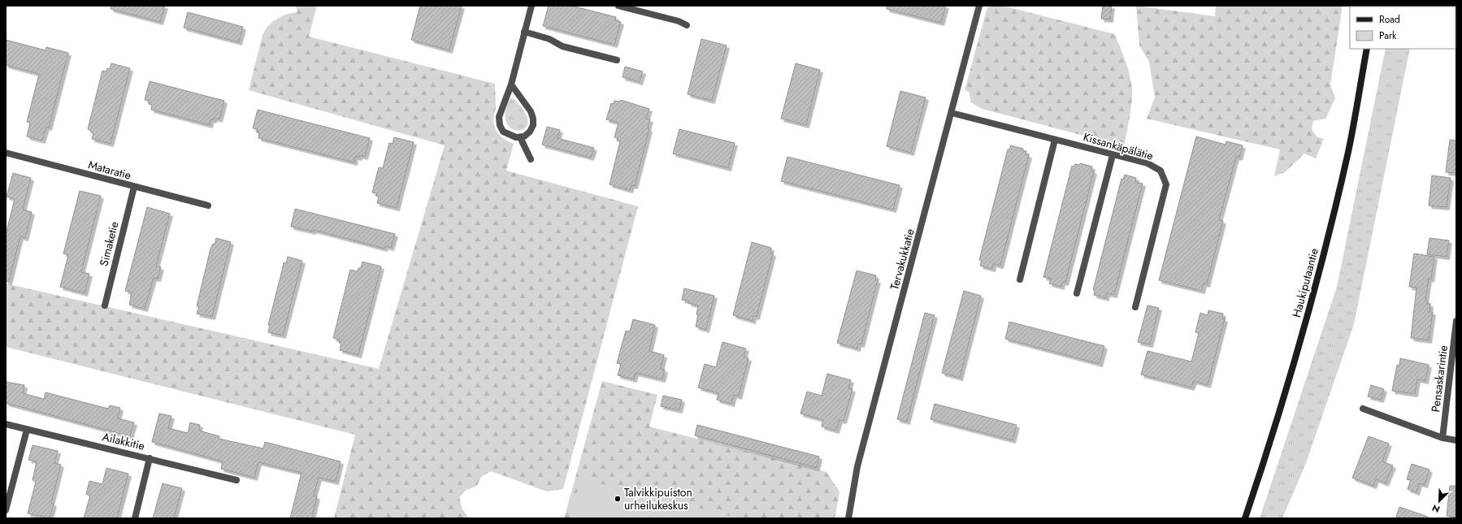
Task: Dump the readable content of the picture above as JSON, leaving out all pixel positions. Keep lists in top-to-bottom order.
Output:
{
  "streets": {
    "main road": ["Haukiputaantie"],
    "street": [
      "Kissankäpälätie",
      "Mataratie",
      "Simaketie",
      "Tervakukkatie",
      "Pensaskarintie",
      "Ailakkitie"
    ]
  },
  "crossings": [
    ["Kissankäpälätie", "Tervakukkatie"],
    ["Mataratie", "Simaketie"]
  ],
  "places": ["Talvikkipuiston urheilukeskus"],
  "legend": ["Road", "Park"],
  "north": "bottom left"
}
